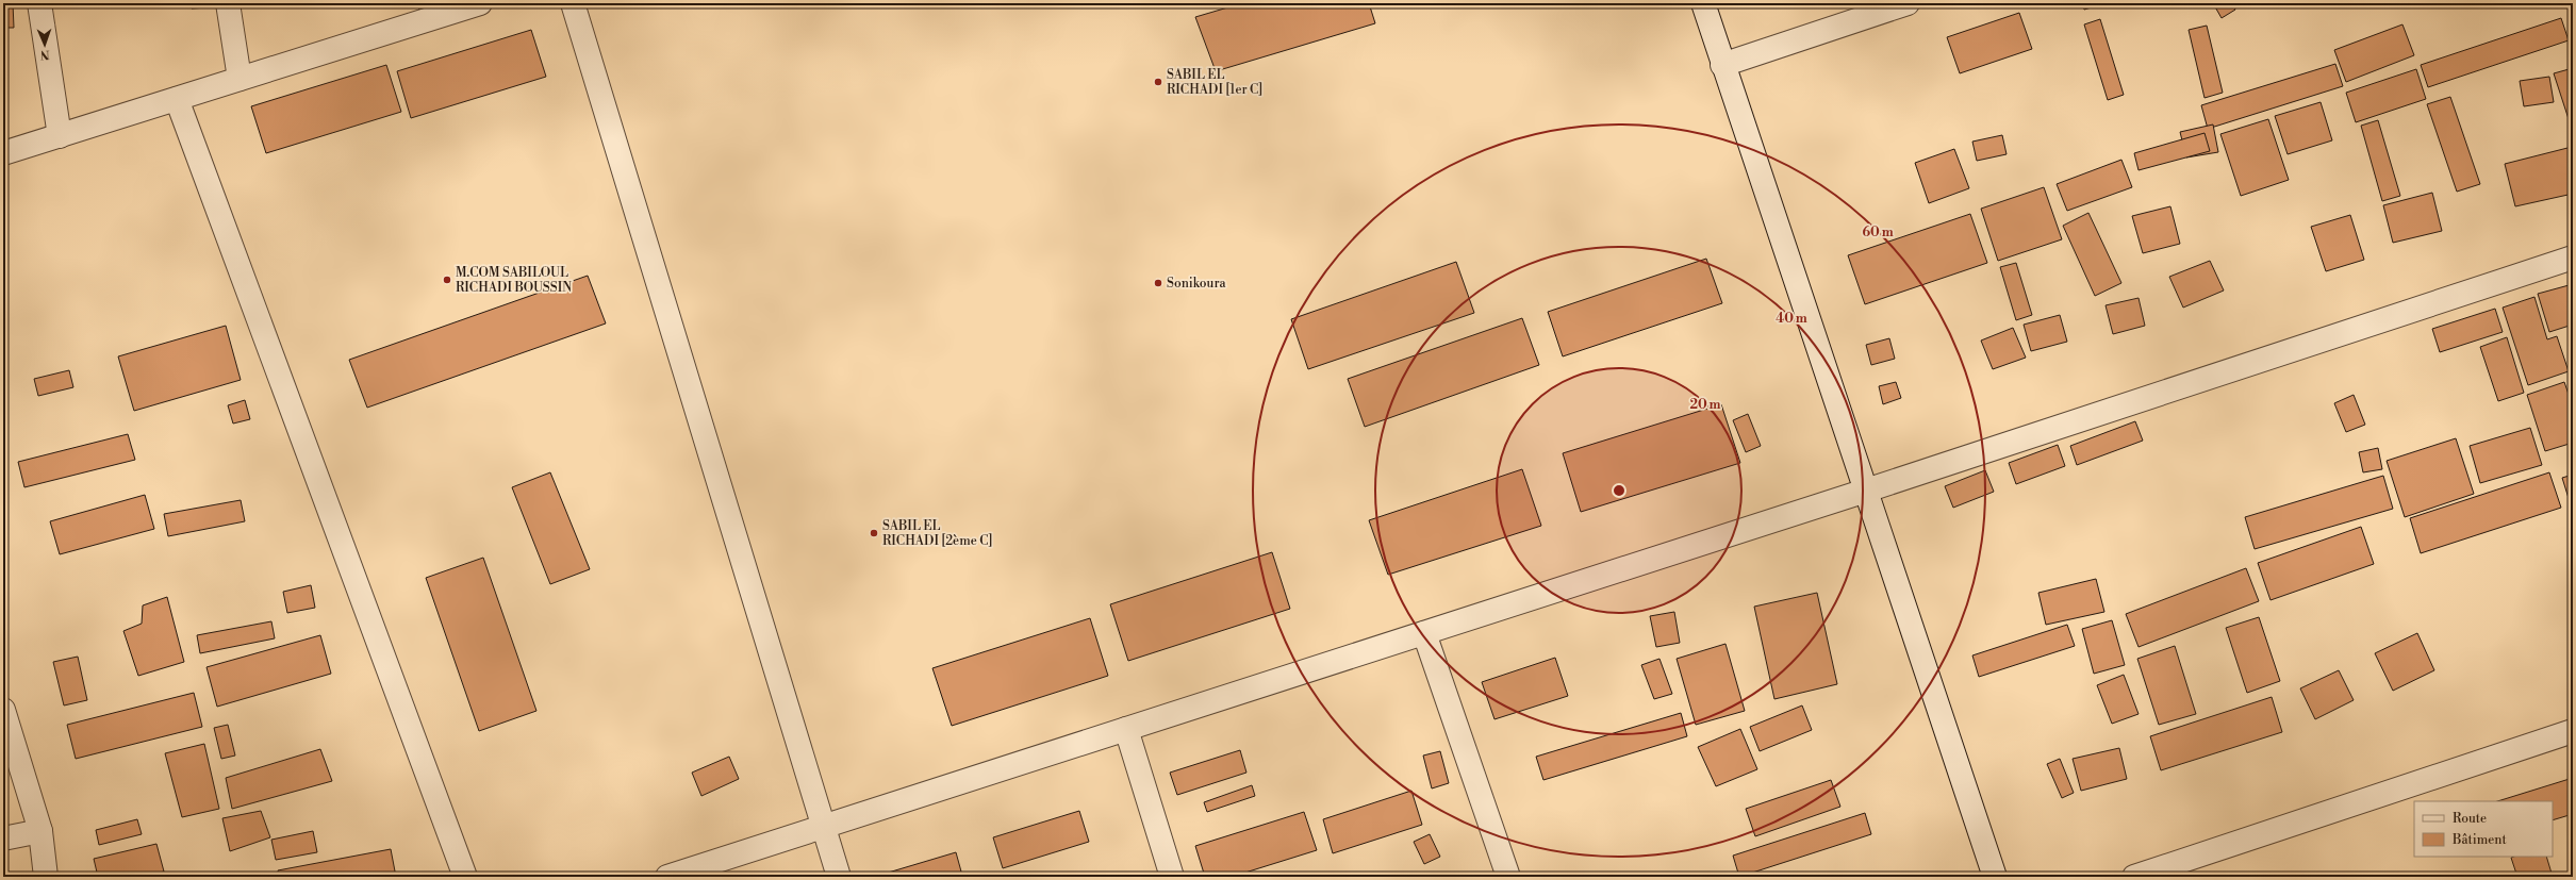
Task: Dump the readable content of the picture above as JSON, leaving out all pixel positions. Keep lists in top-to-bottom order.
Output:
{
  "places": [
    "SABIL EL RICHADI [1er C]",
    "M.COM SABILOUL RICHADI BOUSSIN",
    "Sonikoura",
    "SABIL EL RICHADI [2ème C]"
  ],
  "legend": ["Route", "Bâtiment"],
  "north": "bottom",
  "rings": ["60 m", "40 m", "20 m"]
}
